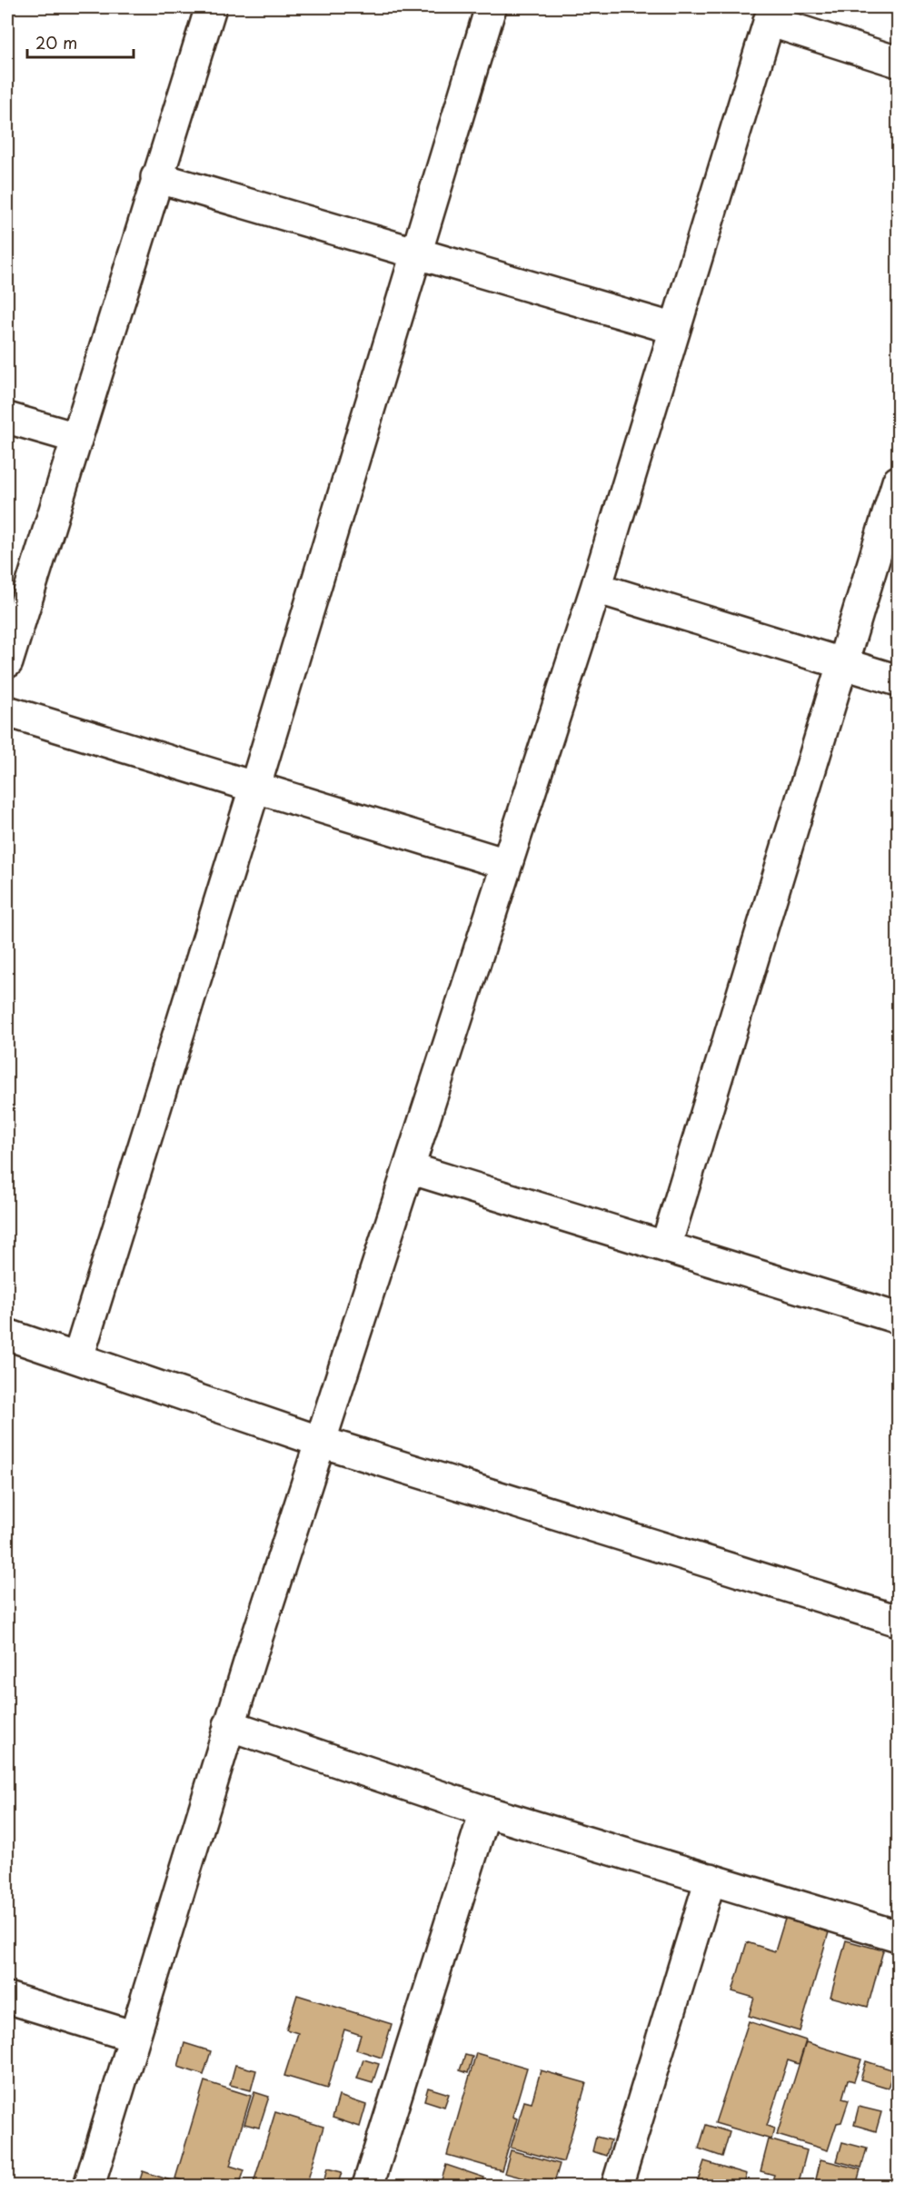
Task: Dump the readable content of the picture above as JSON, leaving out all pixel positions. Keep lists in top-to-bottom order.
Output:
{
  "scale_bar": "20 m"
}
